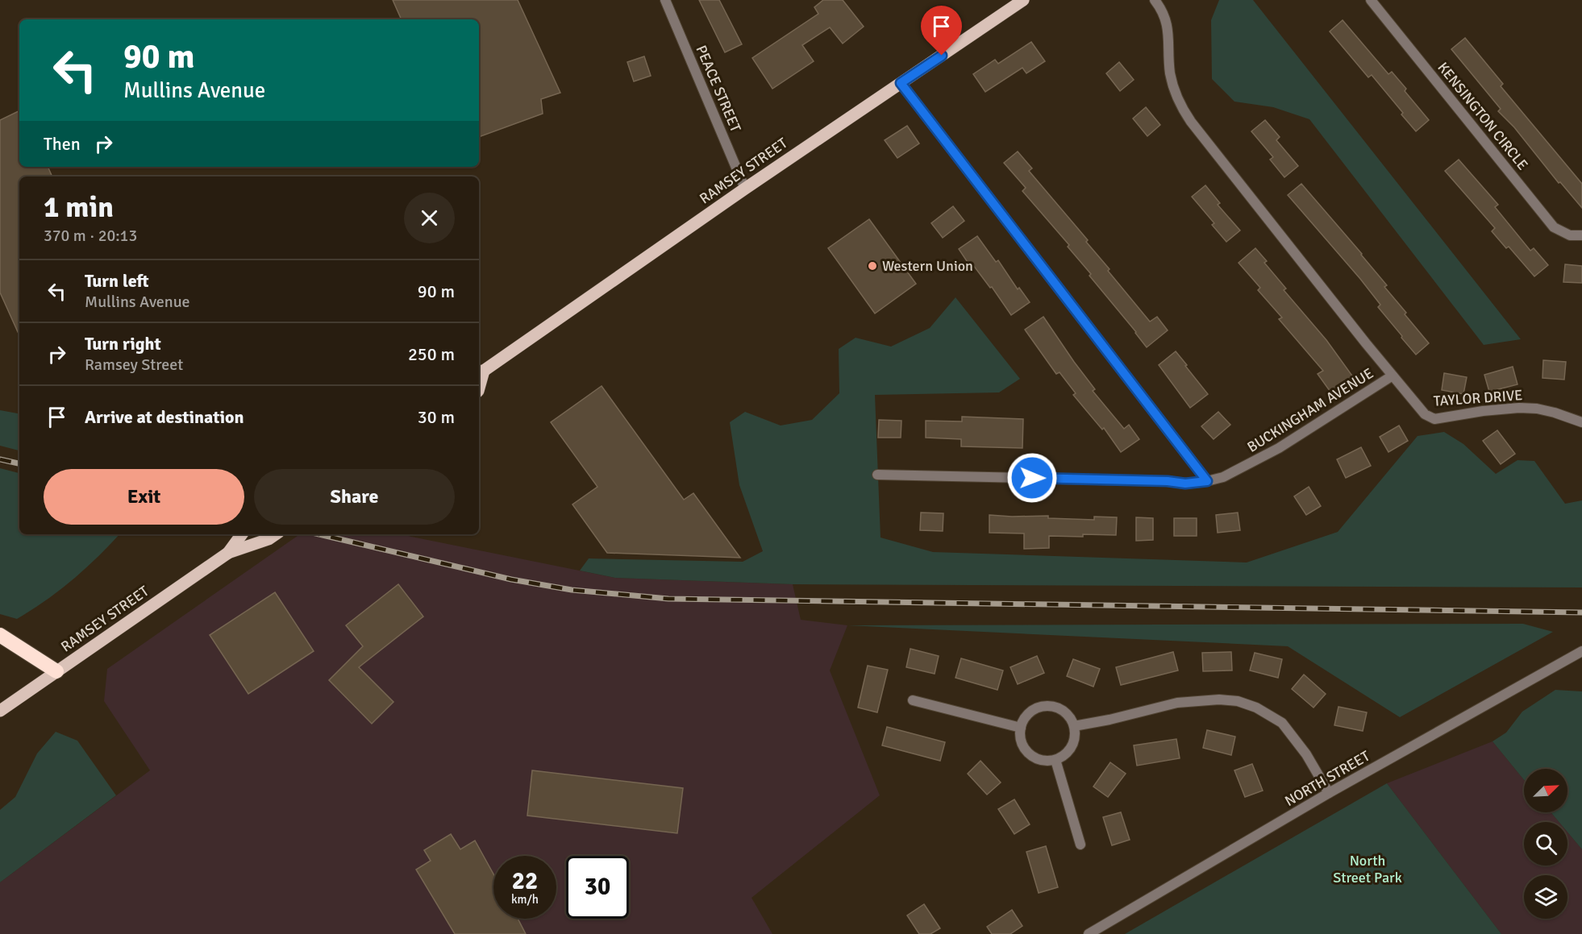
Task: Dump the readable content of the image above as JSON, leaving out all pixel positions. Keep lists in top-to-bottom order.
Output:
{
  "streets": {
    "main road": ["RAMSEY STREET"],
    "street": [
      "PEACE STREET",
      "KENSINGTON CIRCLE",
      "TAYLOR DRIVE",
      "BUCKINGHAM AVENUE",
      "NORTH STREET"
    ]
  },
  "crossings": [
    ["PEACE STREET", "RAMSEY STREET"],
    ["TAYLOR DRIVE", "BUCKINGHAM AVENUE"]
  ],
  "parks": ["North Street Park"],
  "places": ["Western Union"],
  "north": "top right",
  "page": {
    "turn": ["90 m", "Mullins Avenue"],
    "then": "Then",
    "heading": ["1 min", "370 m · 20:13"],
    "list": [
      {
        "name": "Turn left",
        "note": "Mullins Avenue",
        "value": "90 m"
      },
      {
        "name": "Turn right",
        "note": "Ramsey Street",
        "value": "250 m"
      },
      {
        "name": "Arrive at destination",
        "value": "30 m"
      }
    ],
    "buttons": ["Exit", "Share"],
    "speed": "22 km/h",
    "limit": "30"
  }
}
